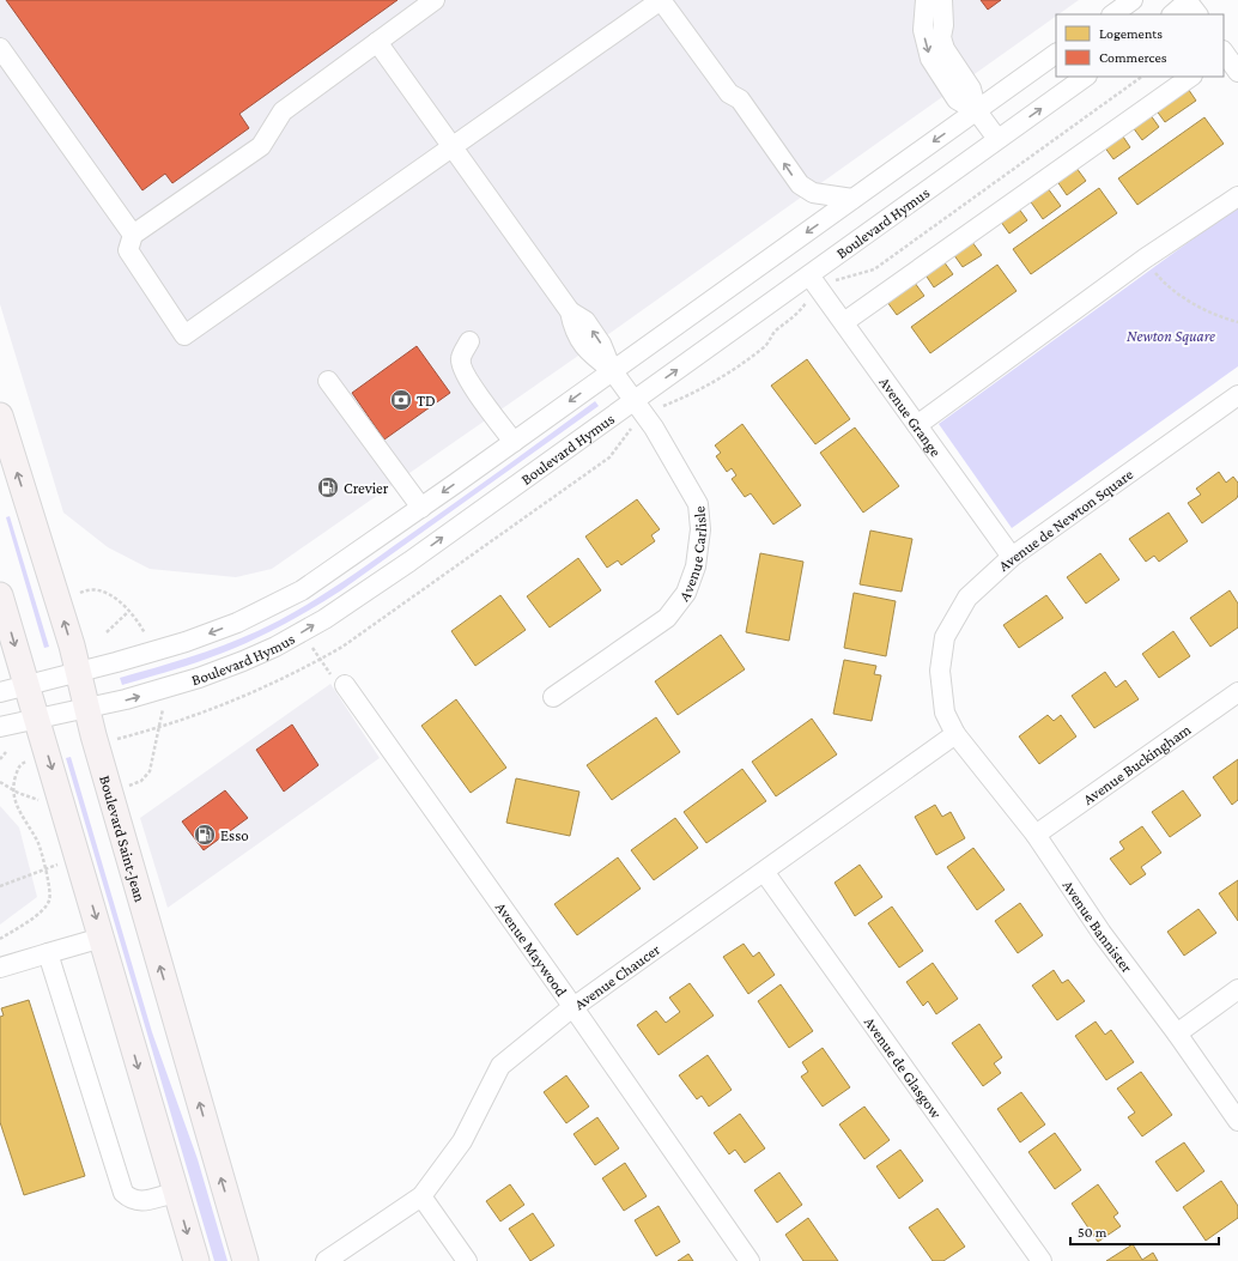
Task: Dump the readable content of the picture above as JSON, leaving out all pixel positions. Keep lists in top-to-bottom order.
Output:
{
  "streets": {
    "main road": ["Boulevard Saint-Jean"],
    "street": [
      "Boulevard Hymus",
      "Avenue Grange",
      "Avenue de Newton Square",
      "Avenue Carlisle",
      "Avenue Buckingham",
      "Avenue Bannister",
      "Avenue Maywood",
      "Avenue Chaucer",
      "Avenue de Glasgow"
    ]
  },
  "crossings": [
    ["Boulevard Hymus", "Avenue Grange"],
    ["Boulevard Hymus", "Avenue Carlisle"],
    ["Boulevard Hymus", "Boulevard Saint-Jean"],
    ["Avenue Grange", "Avenue de Newton Square"],
    ["Avenue de Newton Square", "Avenue Bannister"],
    ["Avenue de Newton Square", "Avenue Chaucer"],
    ["Avenue Buckingham", "Avenue Bannister"],
    ["Avenue Bannister", "Avenue Chaucer"],
    ["Avenue Maywood", "Avenue Chaucer"],
    ["Avenue Chaucer", "Avenue de Glasgow"]
  ],
  "parks": ["Newton Square"],
  "places": {
    "bank": ["TD"],
    "fuel station": ["Crevier", "Esso"]
  },
  "legend": ["Logements", "Commerces"],
  "scale_bar": "50 m"
}
